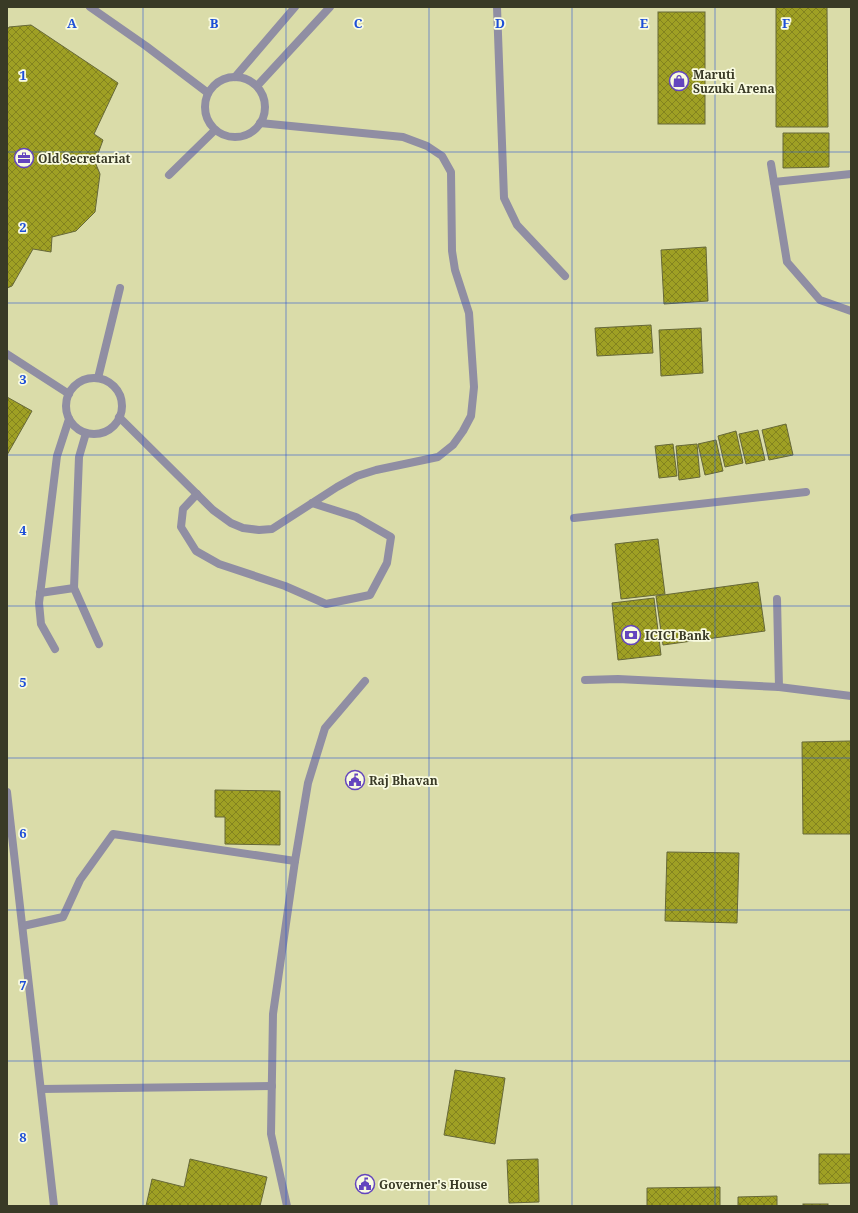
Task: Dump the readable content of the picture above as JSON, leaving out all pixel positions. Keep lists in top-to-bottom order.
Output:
{
  "places": {
    "shop": ["Maruti Suzuki Arena"],
    "office": ["Old Secretariat"],
    "bank": ["ICICI Bank"],
    "public building": ["Raj Bhavan", "Governer's House"]
  },
  "grid": {
    "columns": [
      "A",
      "B",
      "C",
      "D",
      "E",
      "F"
    ],
    "rows": [
      "1",
      "2",
      "3",
      "4",
      "5",
      "6",
      "7",
      "8"
    ]
  }
}
